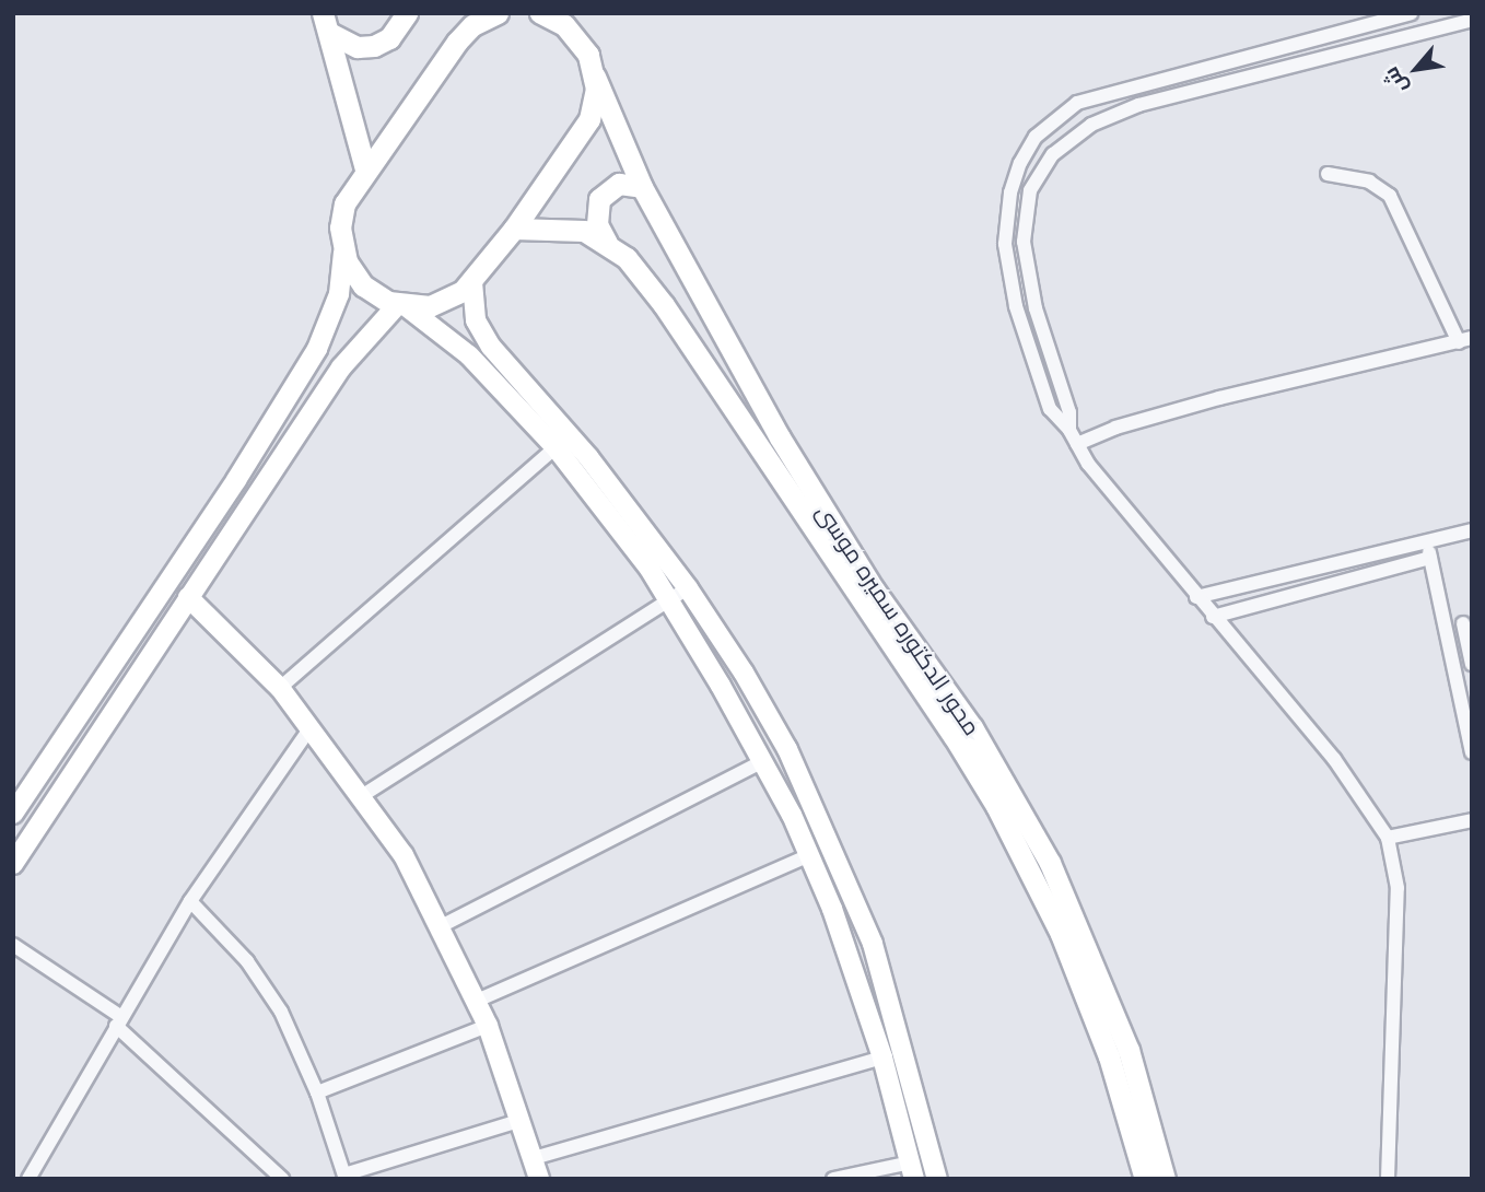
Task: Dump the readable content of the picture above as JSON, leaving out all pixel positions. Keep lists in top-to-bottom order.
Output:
{
  "streets": {
    "main road": ["محور الدكتوره سميره موسى"]
  },
  "north": "bottom left"
}
